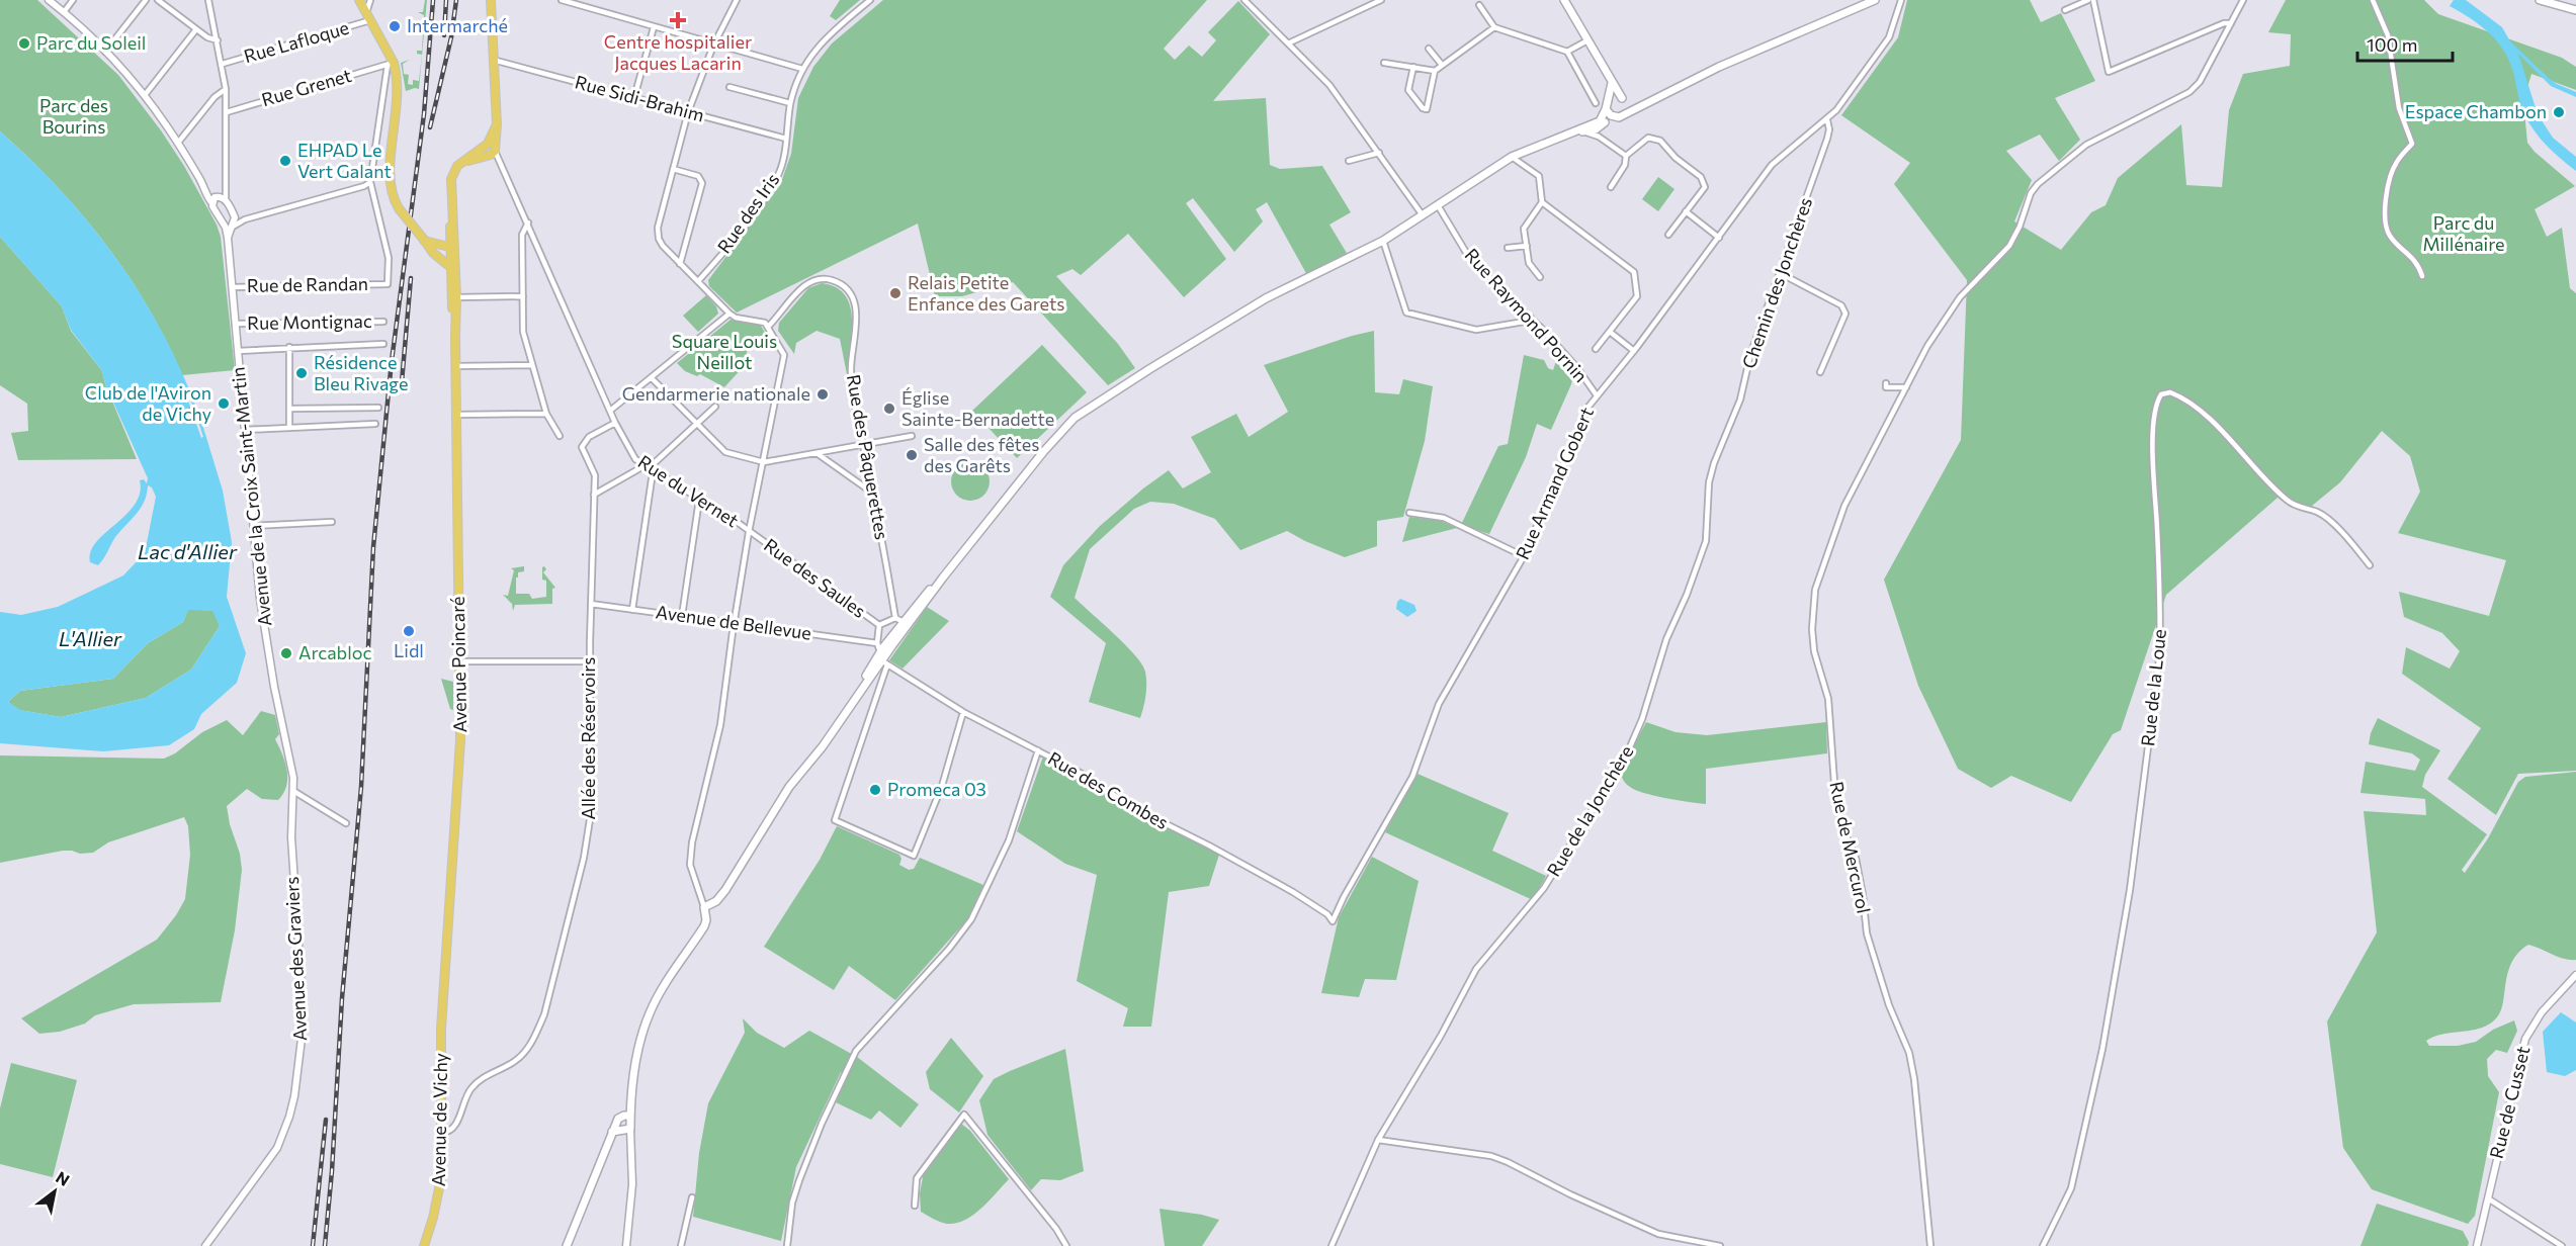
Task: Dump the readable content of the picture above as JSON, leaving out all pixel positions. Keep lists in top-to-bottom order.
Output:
{
  "streets": {
    "main road": ["Avenue Poincaré", "Avenue de Vichy"],
    "street": [
      "Rue Lafloque",
      "Rue Grenet",
      "Rue Sidi-Brahim",
      "Rue des Iris",
      "Chemin des Jonchères",
      "Rue de Randan",
      "Rue Raymond Pornin",
      "Rue Montignac",
      "Rue des Pâquerettes",
      "Rue Armand Gobert",
      "Rue du Vernet",
      "Avenue de la Croix Saint-Martin",
      "Rue des Saules",
      "Avenue de Bellevue",
      "Rue de la Loue",
      "Allée des Réservoirs",
      "Rue des Combes",
      "Rue de la Jonchère",
      "Rue de Mercurol",
      "Avenue des Graviers",
      "Rue de Cusset"
    ]
  },
  "crossings": [
    ["Rue Sidi-Brahim", "Rue des Iris"],
    ["Chemin des Jonchères", "Rue Armand Gobert"],
    ["Chemin des Jonchères", "Rue de la Jonchère"],
    ["Rue de Randan", "Avenue de la Croix Saint-Martin"],
    ["Rue Raymond Pornin", "Rue Armand Gobert"],
    ["Rue Montignac", "Avenue de la Croix Saint-Martin"],
    ["Rue Armand Gobert", "Rue des Combes"],
    ["Rue du Vernet", "Rue des Saules"],
    ["Rue du Vernet", "Avenue de Bellevue"],
    ["Rue du Vernet", "Allée des Réservoirs"],
    ["Avenue de la Croix Saint-Martin", "Avenue des Graviers"],
    ["Avenue de Bellevue", "Allée des Réservoirs"],
    ["Avenue de Bellevue", "Rue des Combes"],
    ["Avenue Poincaré", "Avenue de Vichy"],
    ["Allée des Réservoirs", "Avenue de Vichy"]
  ],
  "water": ["Lac d'Allier", "L'Allier"],
  "parks": ["Parc des Bourins", "Parc du Millénaire", "Square Louis Neillot"],
  "places": {
    "health": ["Centre hospitalier Jacques Lacarin"],
    "other": [
      "Intermarché",
      "Parc du Soleil",
      "Espace Chambon",
      "EHPAD Le Vert Galant",
      "Relais Petite Enfance des Garets",
      "Résidence Bleu Rivage",
      "Gendarmerie nationale",
      "Club de l'Aviron de Vichy",
      "Église Sainte-Bernadette",
      "Salle des fêtes des Garêts",
      "Lidl",
      "Arcabloc",
      "Promeca 03"
    ]
  },
  "scale_bar": "100 m",
  "north": "top right"
}
